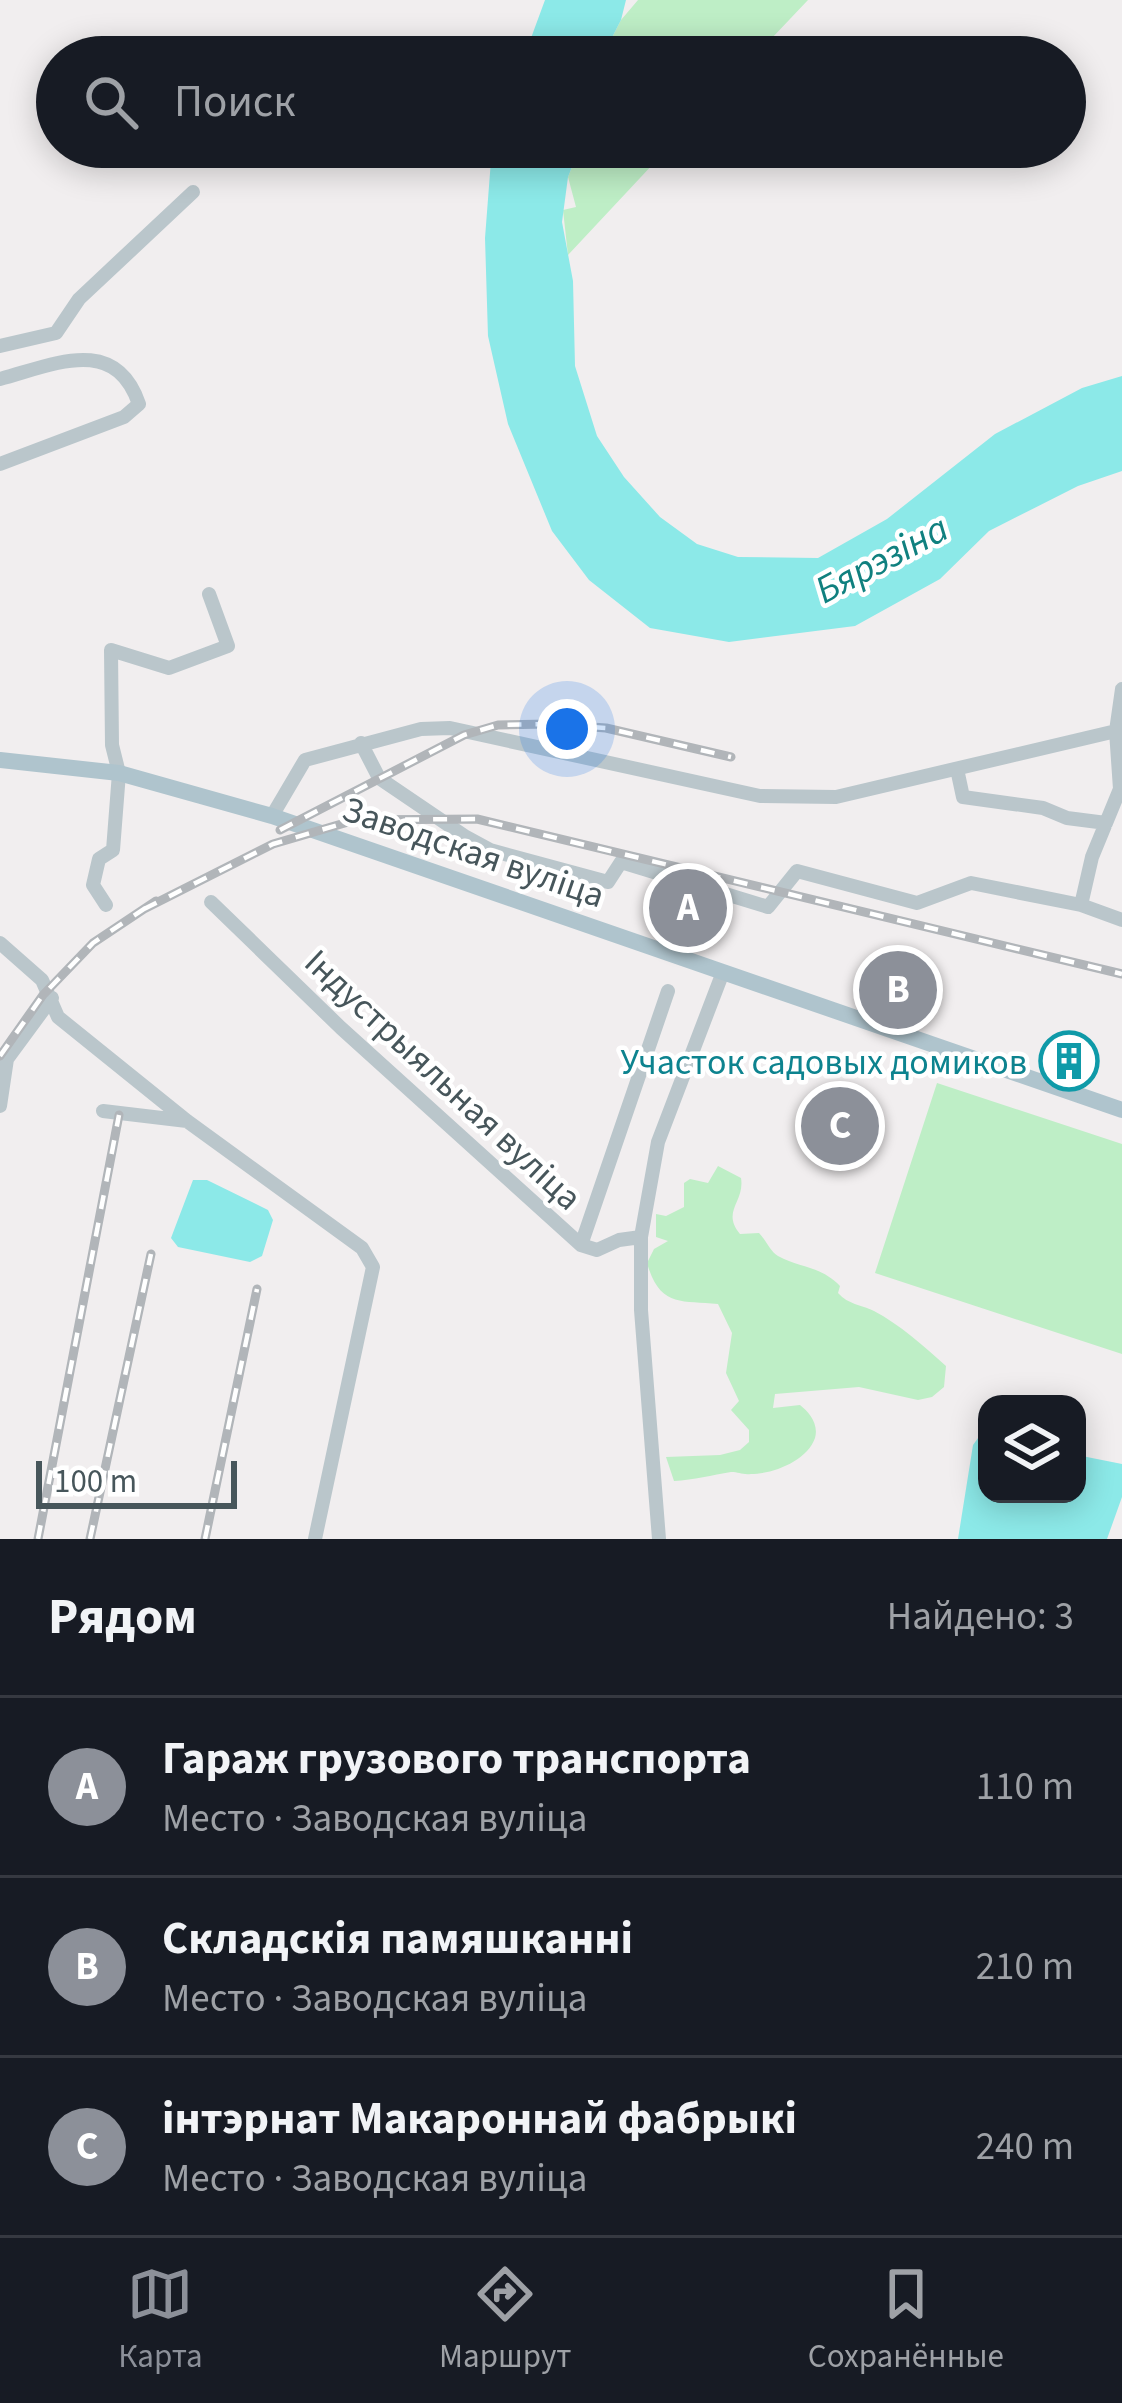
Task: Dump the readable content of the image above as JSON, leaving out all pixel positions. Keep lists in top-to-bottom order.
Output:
{
  "streets": {
    "main road": ["Заводская вуліца"],
    "street": ["Індустрыяльная вуліца"]
  },
  "water": ["Бярэзіна"],
  "places": {
    "building": ["Участок садовых домиков"]
  },
  "scale_bar": "100 m",
  "page": {
    "search": "Поиск",
    "pins": ["A", "B", "C"],
    "scale": "100 m",
    "heading": ["Рядом", "Найдено: 3"],
    "list": [
      {
        "mark": "A",
        "name": "Гараж грузового транспорта",
        "note": "Место · Заводская вуліца",
        "value": "110 m"
      },
      {
        "mark": "B",
        "name": "Складскія памяшканні",
        "note": "Место · Заводская вуліца",
        "value": "210 m"
      },
      {
        "mark": "C",
        "name": "інтэрнат Макароннай фабрыкі",
        "note": "Место · Заводская вуліца",
        "value": "240 m"
      }
    ],
    "nav": ["Карта", "Маршрут", "Сохранённые"]
  }
}
